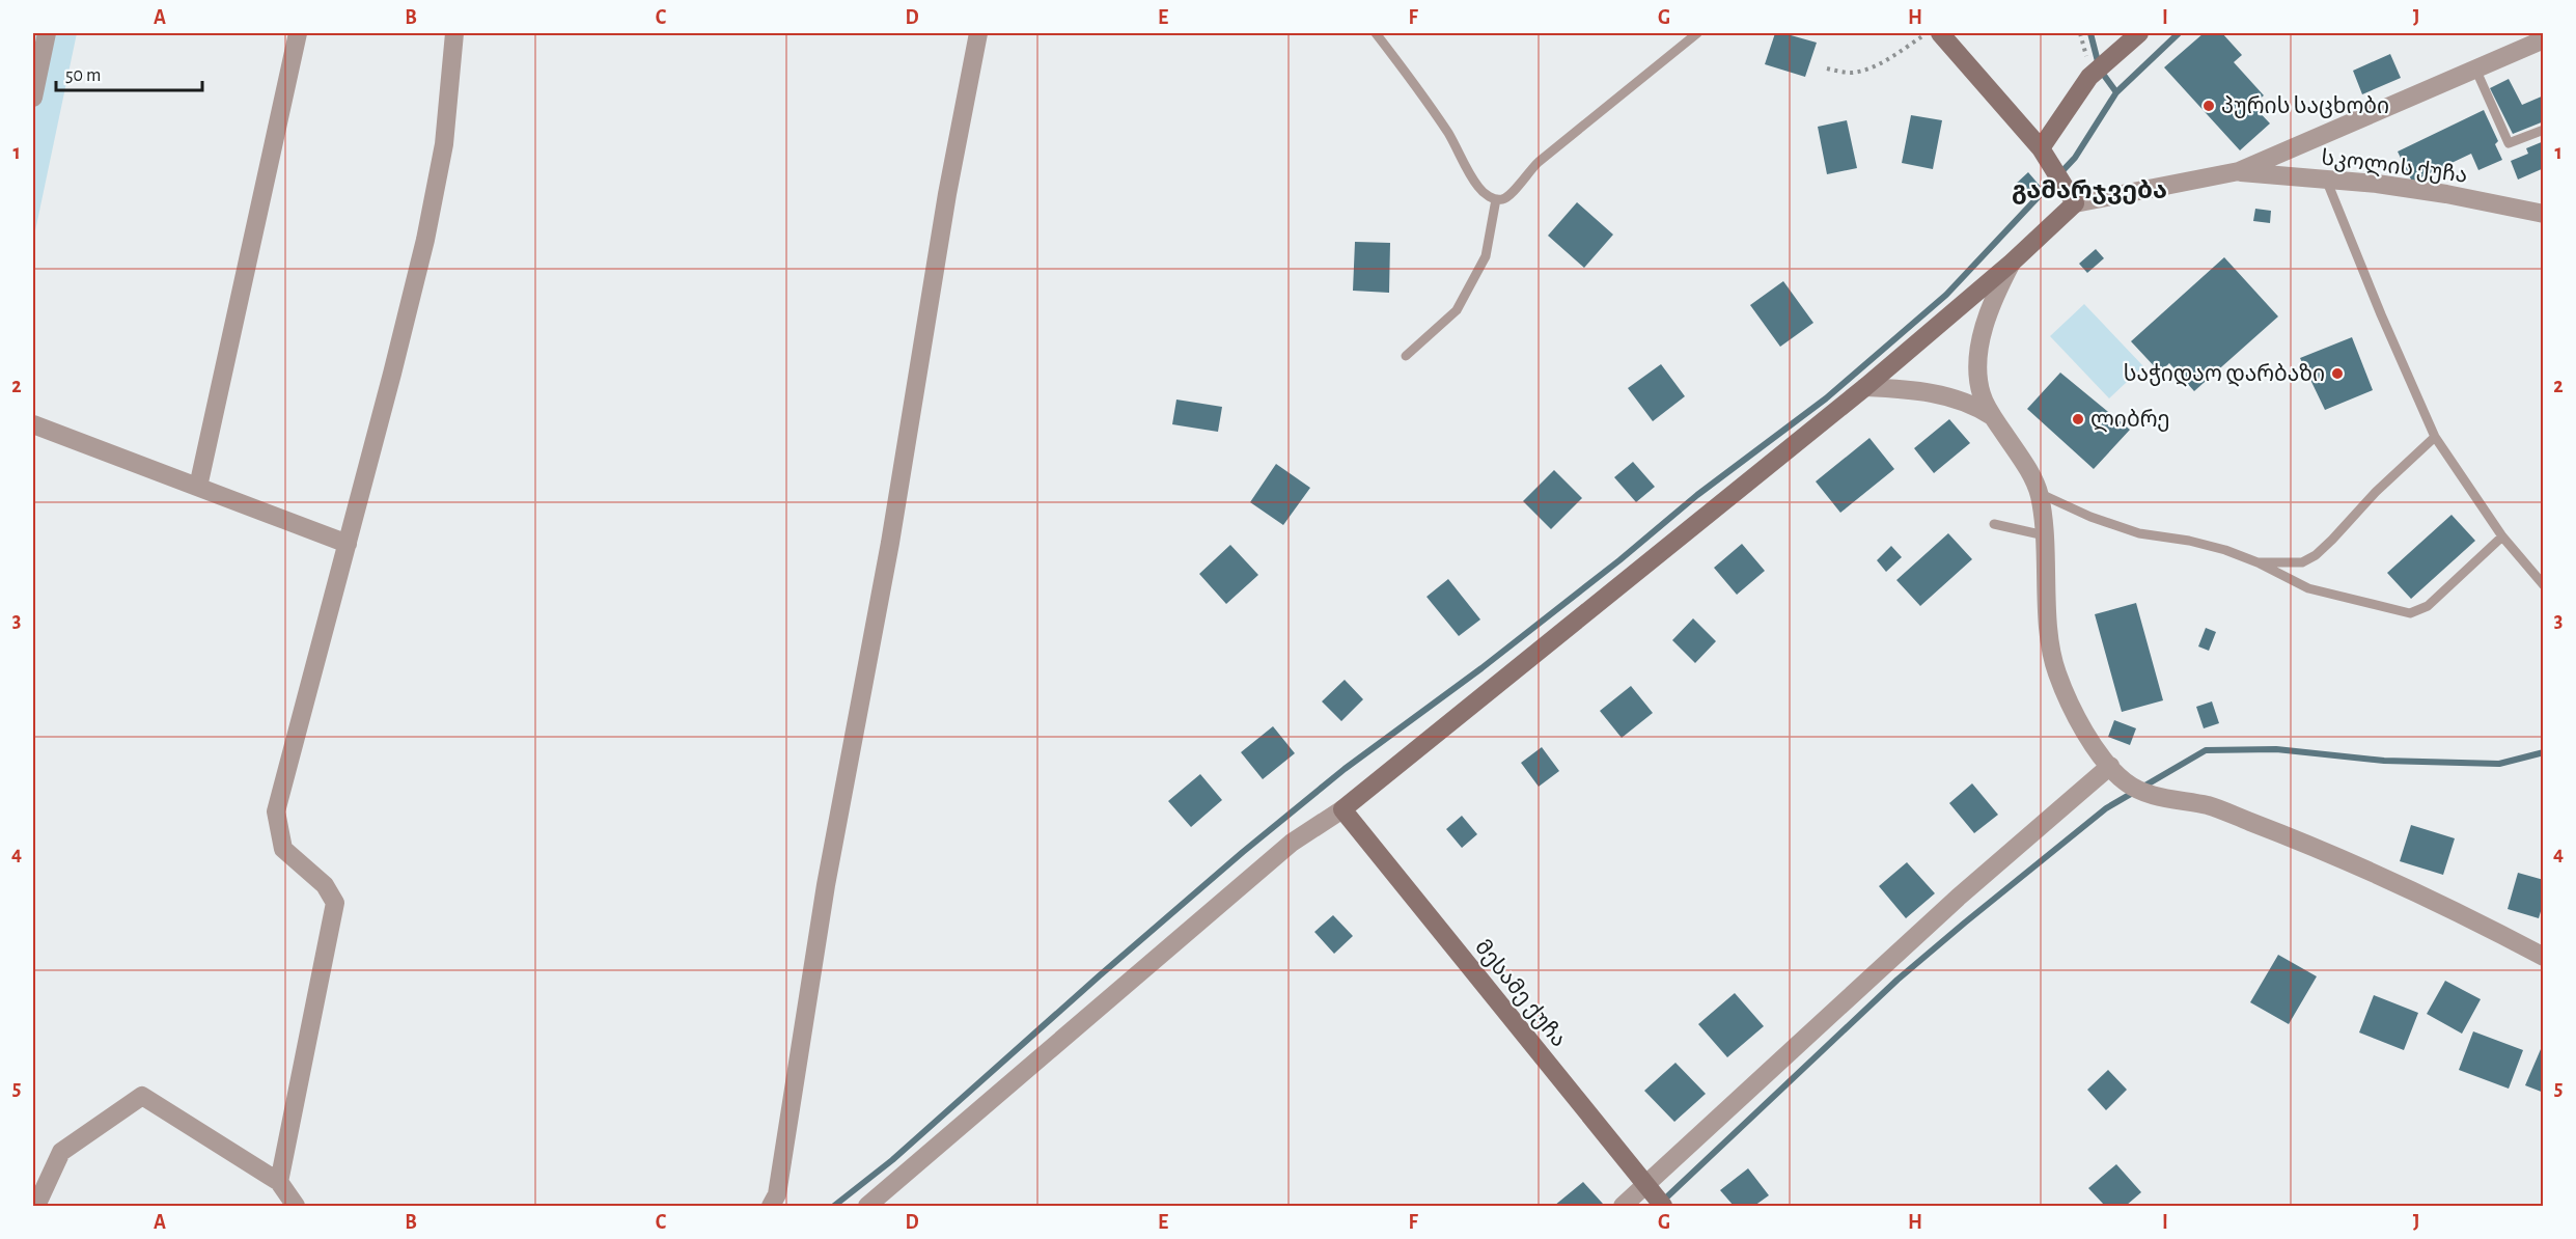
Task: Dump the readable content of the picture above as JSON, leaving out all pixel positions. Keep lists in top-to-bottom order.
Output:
{
  "streets": {
    "street": ["სკოლის ქუჩა", "მესამე ქუჩა"]
  },
  "districts": ["გამარჯვება"],
  "places": ["პურის საცხობი", "საჭიდაო დარბაზი", "ლიბრე"],
  "scale_bar": "50 m",
  "grid": {
    "columns": [
      "A",
      "B",
      "C",
      "D",
      "E",
      "F",
      "G",
      "H",
      "I",
      "J"
    ],
    "rows": [
      "1",
      "2",
      "3",
      "4",
      "5"
    ]
  }
}
